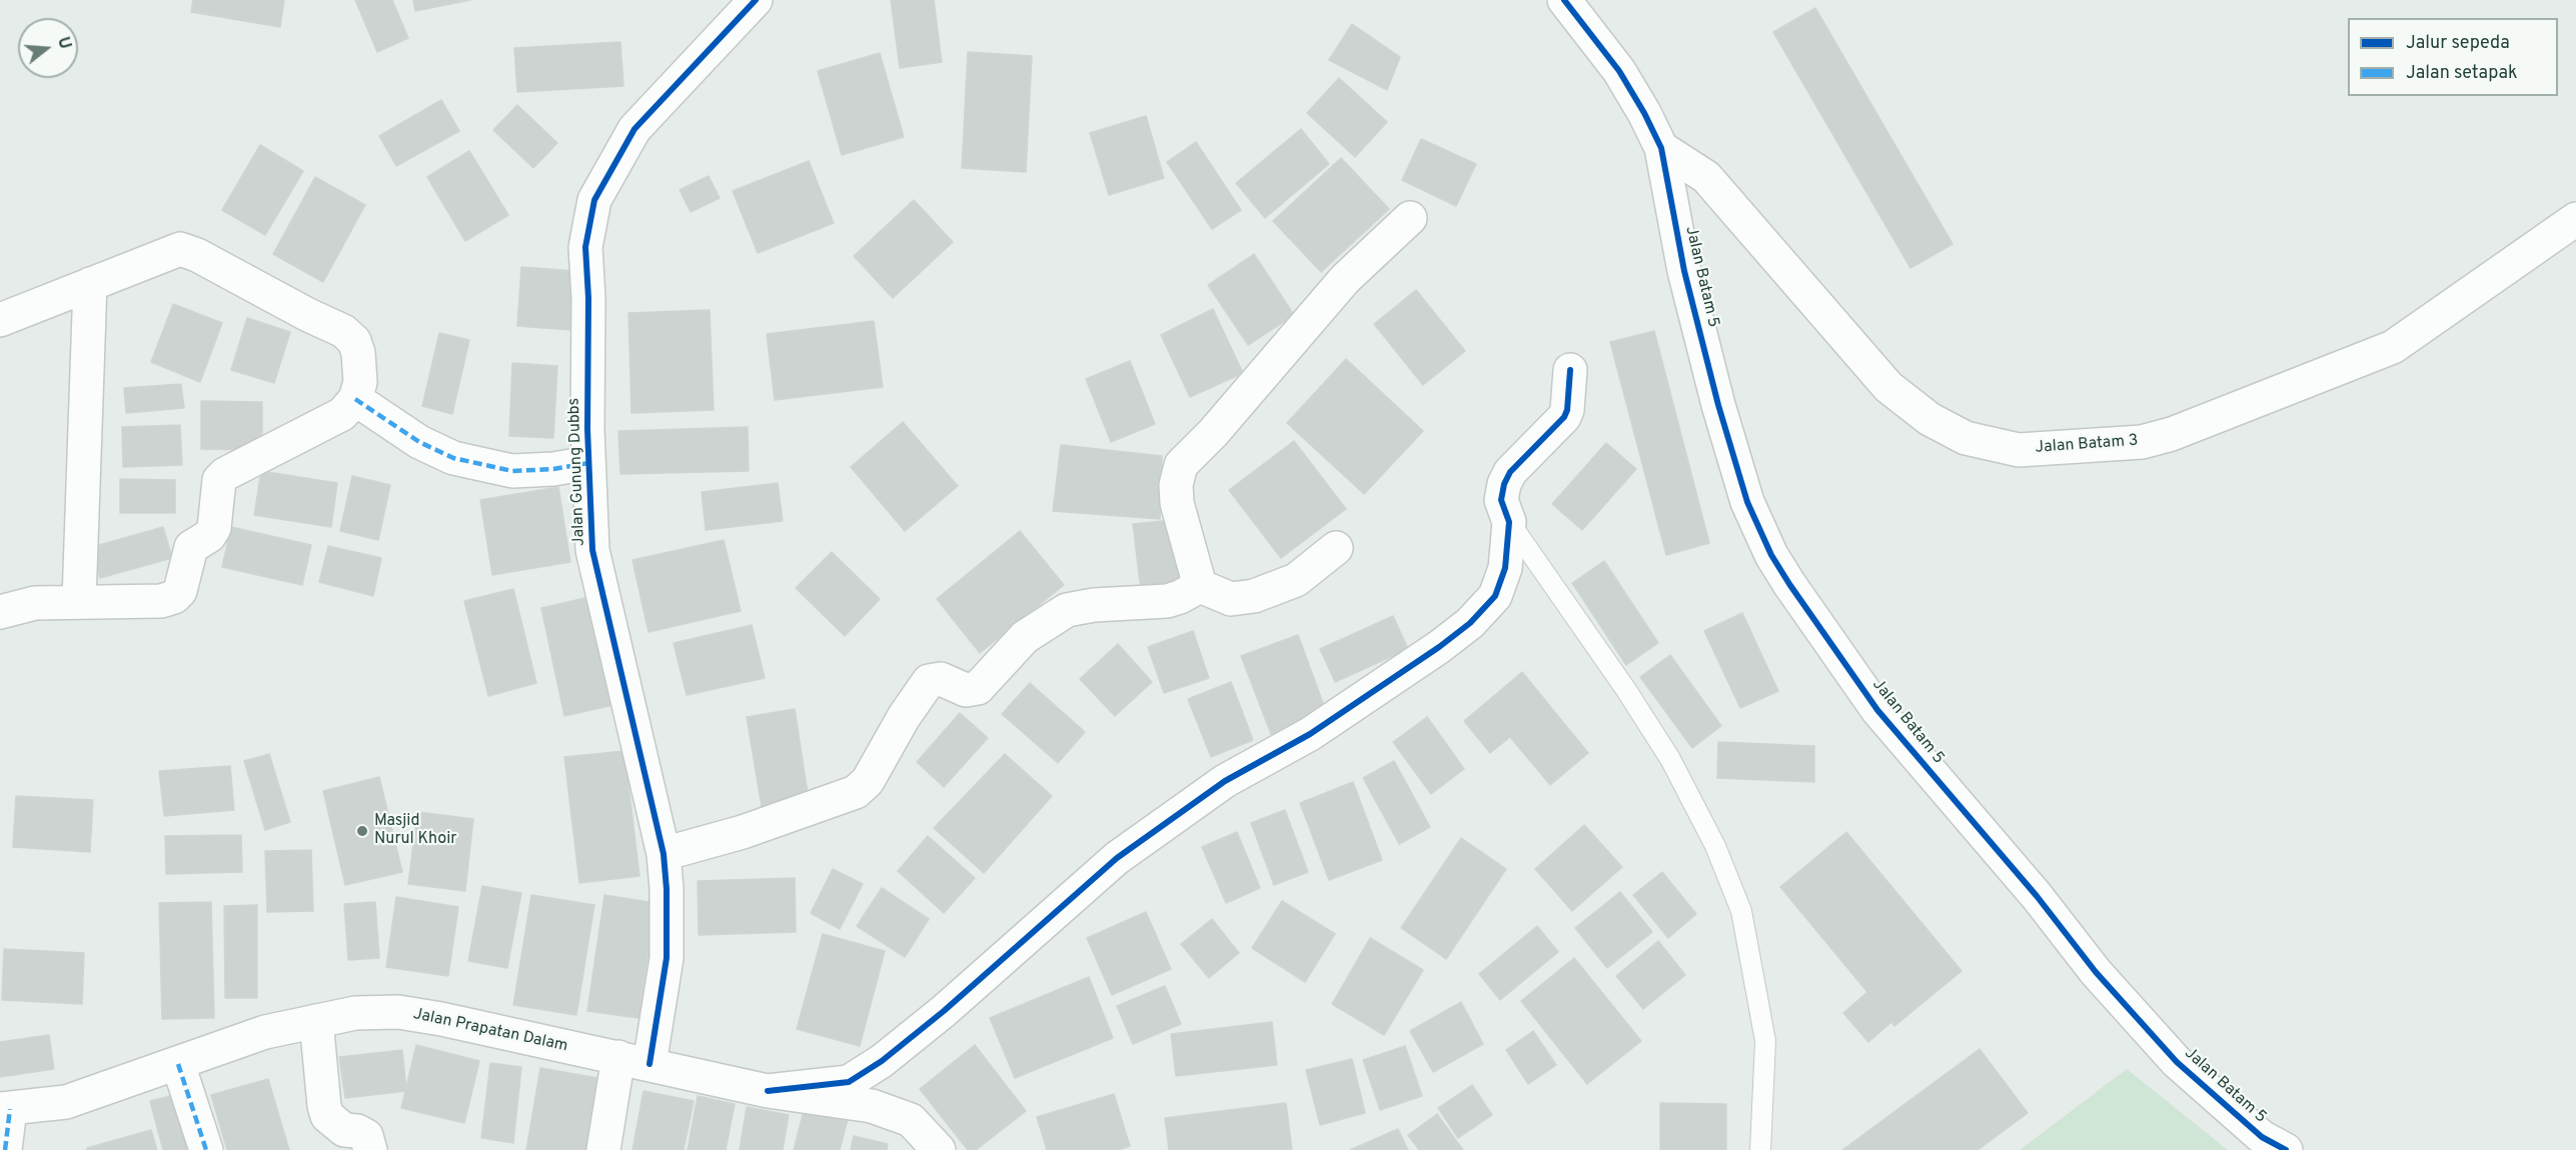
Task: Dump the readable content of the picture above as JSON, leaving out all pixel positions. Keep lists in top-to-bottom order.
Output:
{
  "streets": {
    "street": [
      "Jalan Batam 5",
      "Jalan Batam 3",
      "Jalan Gunung Dubbs",
      "Jalan Prapatan Dalam"
    ]
  },
  "crossings": [
    ["Jalan Batam 5", "Jalan Batam 3"],
    ["Jalan Gunung Dubbs", "Jalan Prapatan Dalam"]
  ],
  "places": ["Masjid Nurul Khoir"],
  "legend": ["Jalur sepeda", "Jalan setapak"],
  "north": "right"
}
